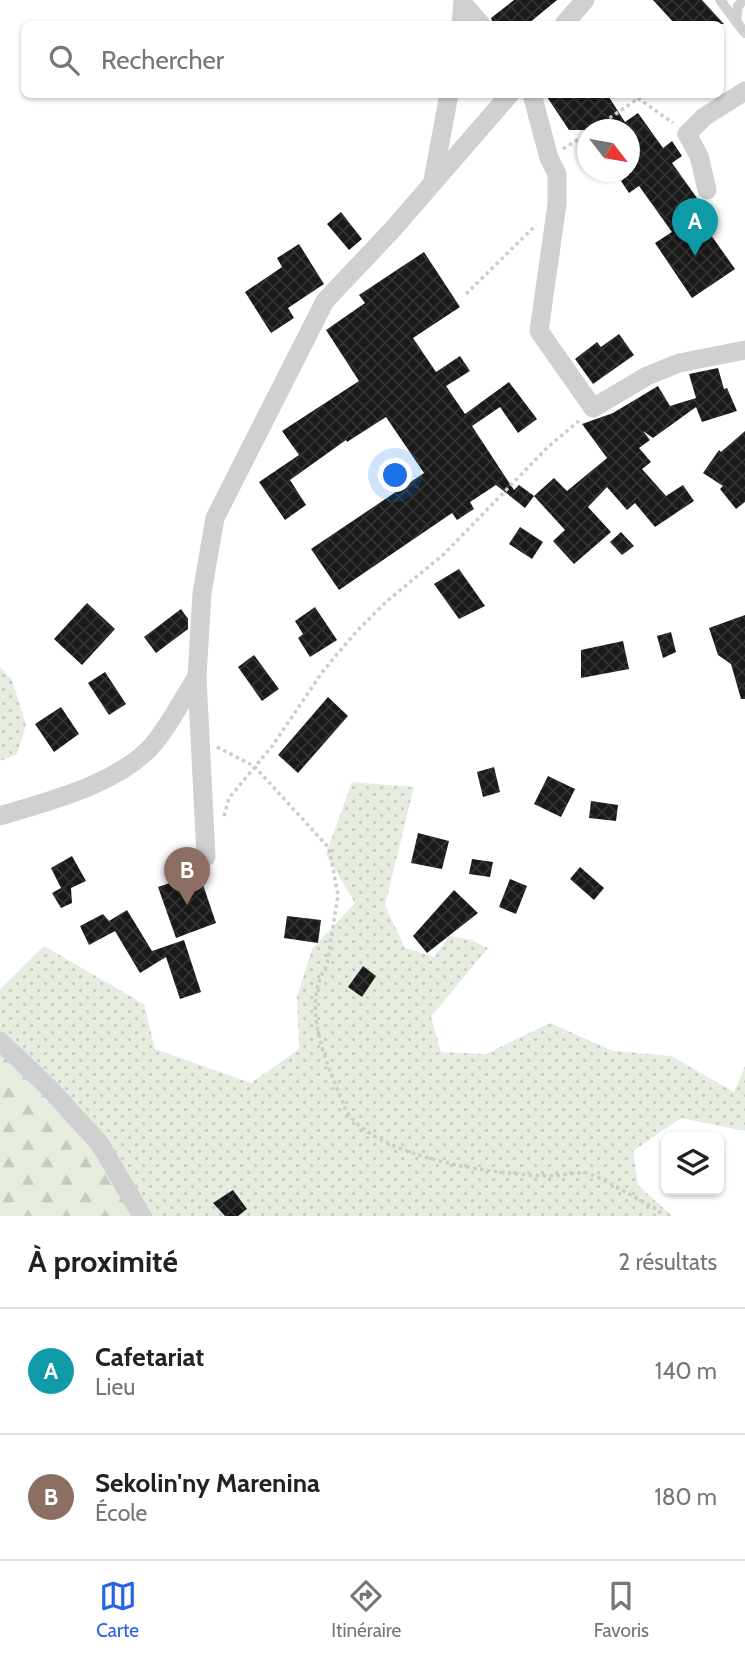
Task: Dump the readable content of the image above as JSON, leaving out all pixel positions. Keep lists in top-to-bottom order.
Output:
{
  "north": "bottom right",
  "page": {
    "search": "Rechercher",
    "pins": ["A", "B"],
    "heading": ["À proximité", "2 résultats"],
    "list": [
      {
        "mark": "A",
        "name": "Cafetariat",
        "note": "Lieu",
        "value": "140 m"
      },
      {
        "mark": "B",
        "name": "Sekolin'ny Marenina",
        "note": "École",
        "value": "180 m"
      }
    ],
    "nav": ["Carte", "Itinéraire", "Favoris"]
  }
}
